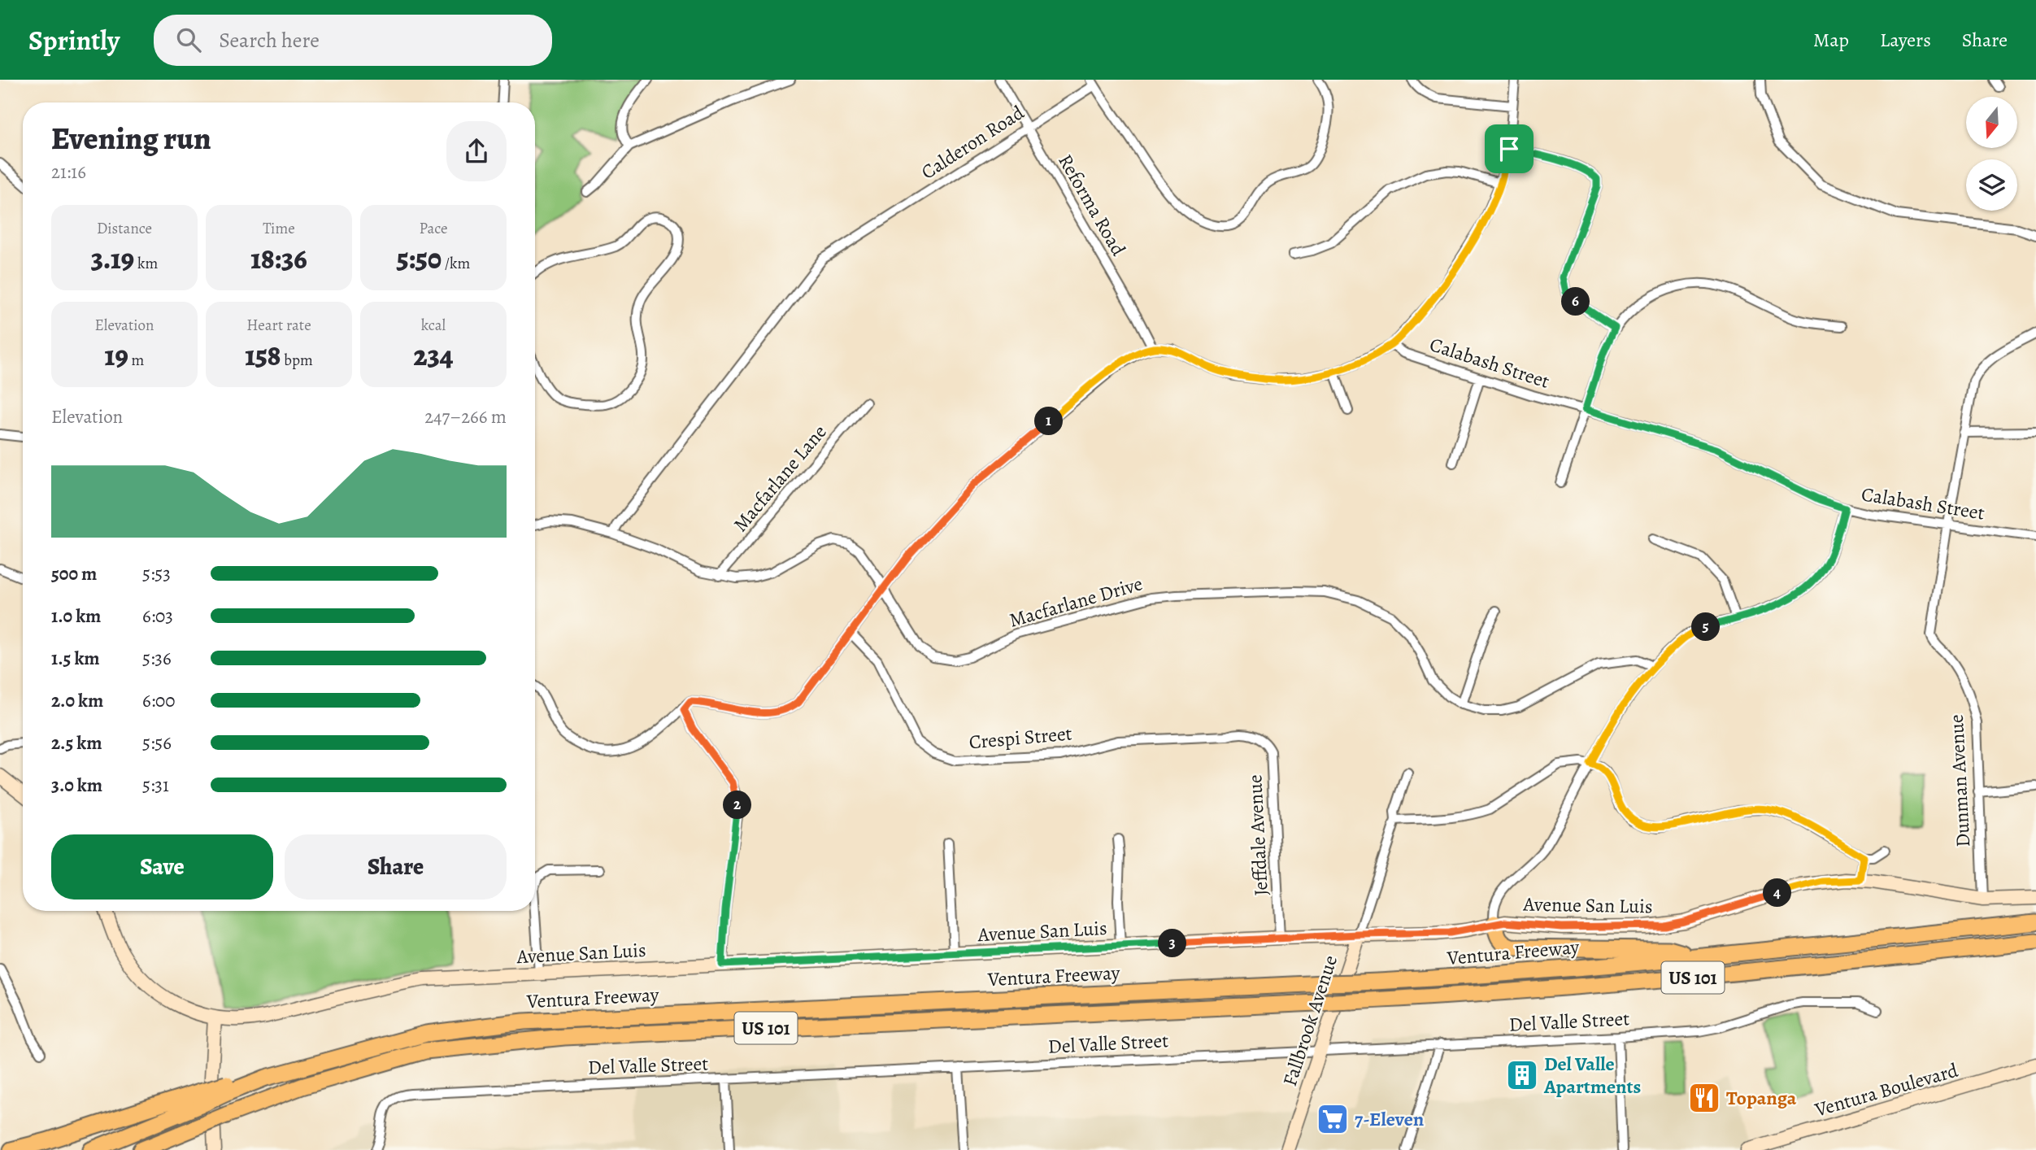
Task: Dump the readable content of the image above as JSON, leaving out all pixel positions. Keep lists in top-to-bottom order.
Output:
{
  "streets": {
    "highway": ["Ventura Freeway", "US 101"],
    "street": [
      "Calderon Road",
      "Reforma Road",
      "Calabash Street",
      "Macfarlane Lane",
      "Macfarlane Drive",
      "Crespi Street",
      "Dunman Avenue",
      "Jeffdale Avenue",
      "Avenue San Luis",
      "Fallbrook Avenue",
      "Del Valle Street",
      "Ventura Boulevard"
    ]
  },
  "crossings": [
    ["Calderon Road", "Reforma Road"],
    ["Calderon Road", "Macfarlane Drive"],
    ["Calabash Street", "Dunman Avenue"],
    ["Macfarlane Lane", "Macfarlane Drive"],
    ["Crespi Street", "Jeffdale Avenue"],
    ["Dunman Avenue", "Avenue San Luis"],
    ["Jeffdale Avenue", "Avenue San Luis"],
    ["Avenue San Luis", "Fallbrook Avenue"],
    ["Fallbrook Avenue", "Del Valle Street"]
  ],
  "places": {
    "building": ["Del Valle Apartments"],
    "restaurant": ["Topanga"],
    "supermarket": ["7-Eleven"]
  },
  "north": "bottom",
  "page": {
    "header": "Sprintly",
    "search": "Search here",
    "nav": ["Map", "Layers", "Share"],
    "heading": ["Evening run", "21:16"],
    "stats": [
      ["Distance", "3.19 km"],
      ["Time", "18:36"],
      ["Pace", "5:50 /km"],
      ["Elevation", "19 m"],
      ["Heart rate", "158 bpm"],
      ["kcal", "234"]
    ],
    "pins": [
      "6",
      "1",
      "5",
      "2",
      "4",
      "3"
    ],
    "chart": ["Elevation", "247–266 m"],
    "list": [
      {
        "name": "500 m",
        "note": "5:53"
      },
      {
        "name": "1.0 km",
        "note": "6:03"
      },
      {
        "name": "1.5 km",
        "note": "5:36"
      },
      {
        "name": "2.0 km",
        "note": "6:00"
      },
      {
        "name": "2.5 km",
        "note": "5:56"
      },
      {
        "name": "3.0 km",
        "note": "5:31"
      }
    ],
    "buttons": ["Save", "Share"]
  }
}
